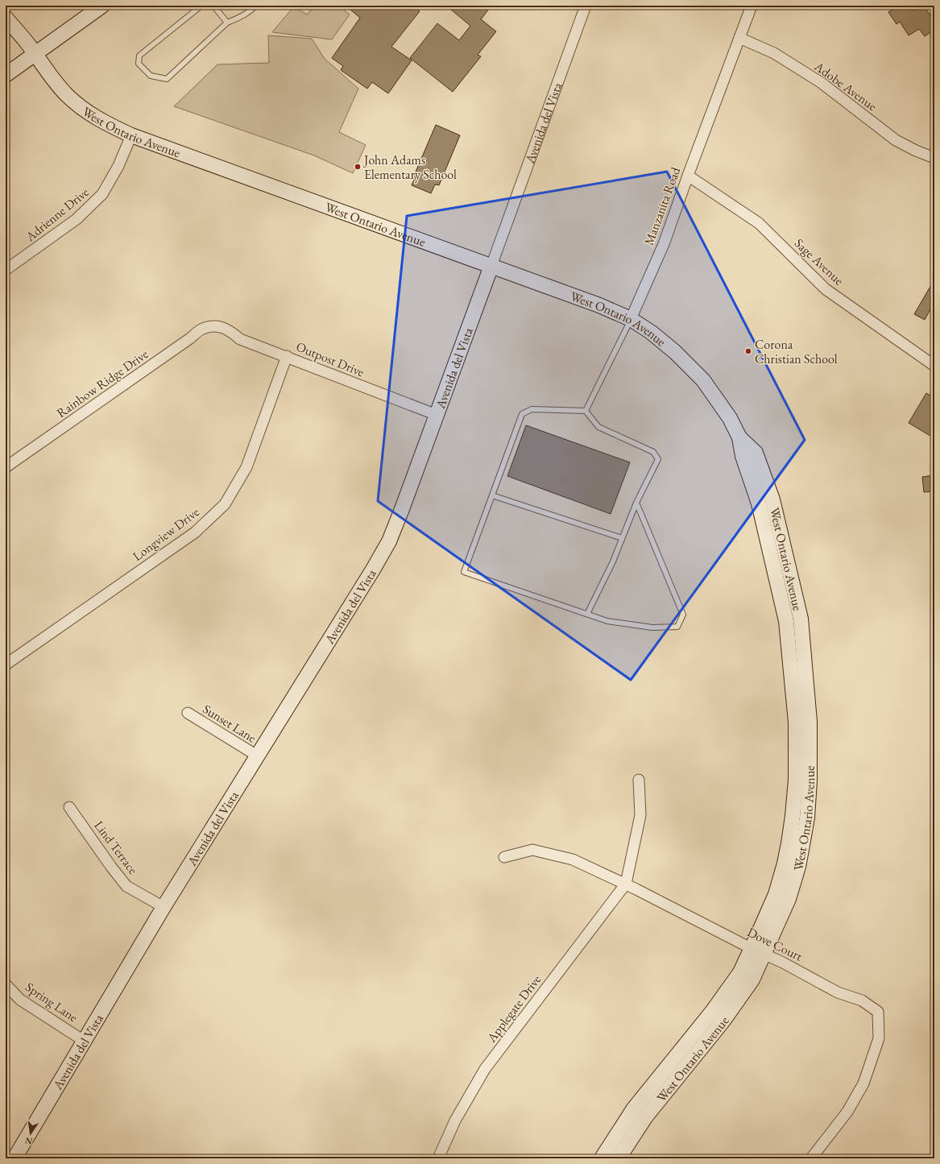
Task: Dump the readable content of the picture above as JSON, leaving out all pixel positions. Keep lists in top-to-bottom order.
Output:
{
  "streets": {
    "main road": ["Avenida del Vista", "West Ontario Avenue"],
    "street": [
      "Adobe Avenue",
      "Manzanita Road",
      "Adrienne Drive",
      "Sage Avenue",
      "Outpost Drive",
      "Rainbow Ridge Drive",
      "Longview Drive",
      "Sunset Lane",
      "Lind Terrace",
      "Dove Court",
      "Spring Lane",
      "Applegate Drive"
    ]
  },
  "crossings": [
    ["Adobe Avenue", "Manzanita Road"],
    ["Avenida del Vista", "West Ontario Avenue"],
    ["Avenida del Vista", "Outpost Drive"],
    ["Avenida del Vista", "Sunset Lane"],
    ["Avenida del Vista", "Lind Terrace"],
    ["Avenida del Vista", "Spring Lane"],
    ["West Ontario Avenue", "Manzanita Road"],
    ["West Ontario Avenue", "Adrienne Drive"],
    ["West Ontario Avenue", "Dove Court"],
    ["Manzanita Road", "Sage Avenue"],
    ["Outpost Drive", "Rainbow Ridge Drive"],
    ["Outpost Drive", "Longview Drive"],
    ["Dove Court", "Applegate Drive"]
  ],
  "places": ["John Adams Elementary School", "Corona Christian School"],
  "north": "bottom"
}
